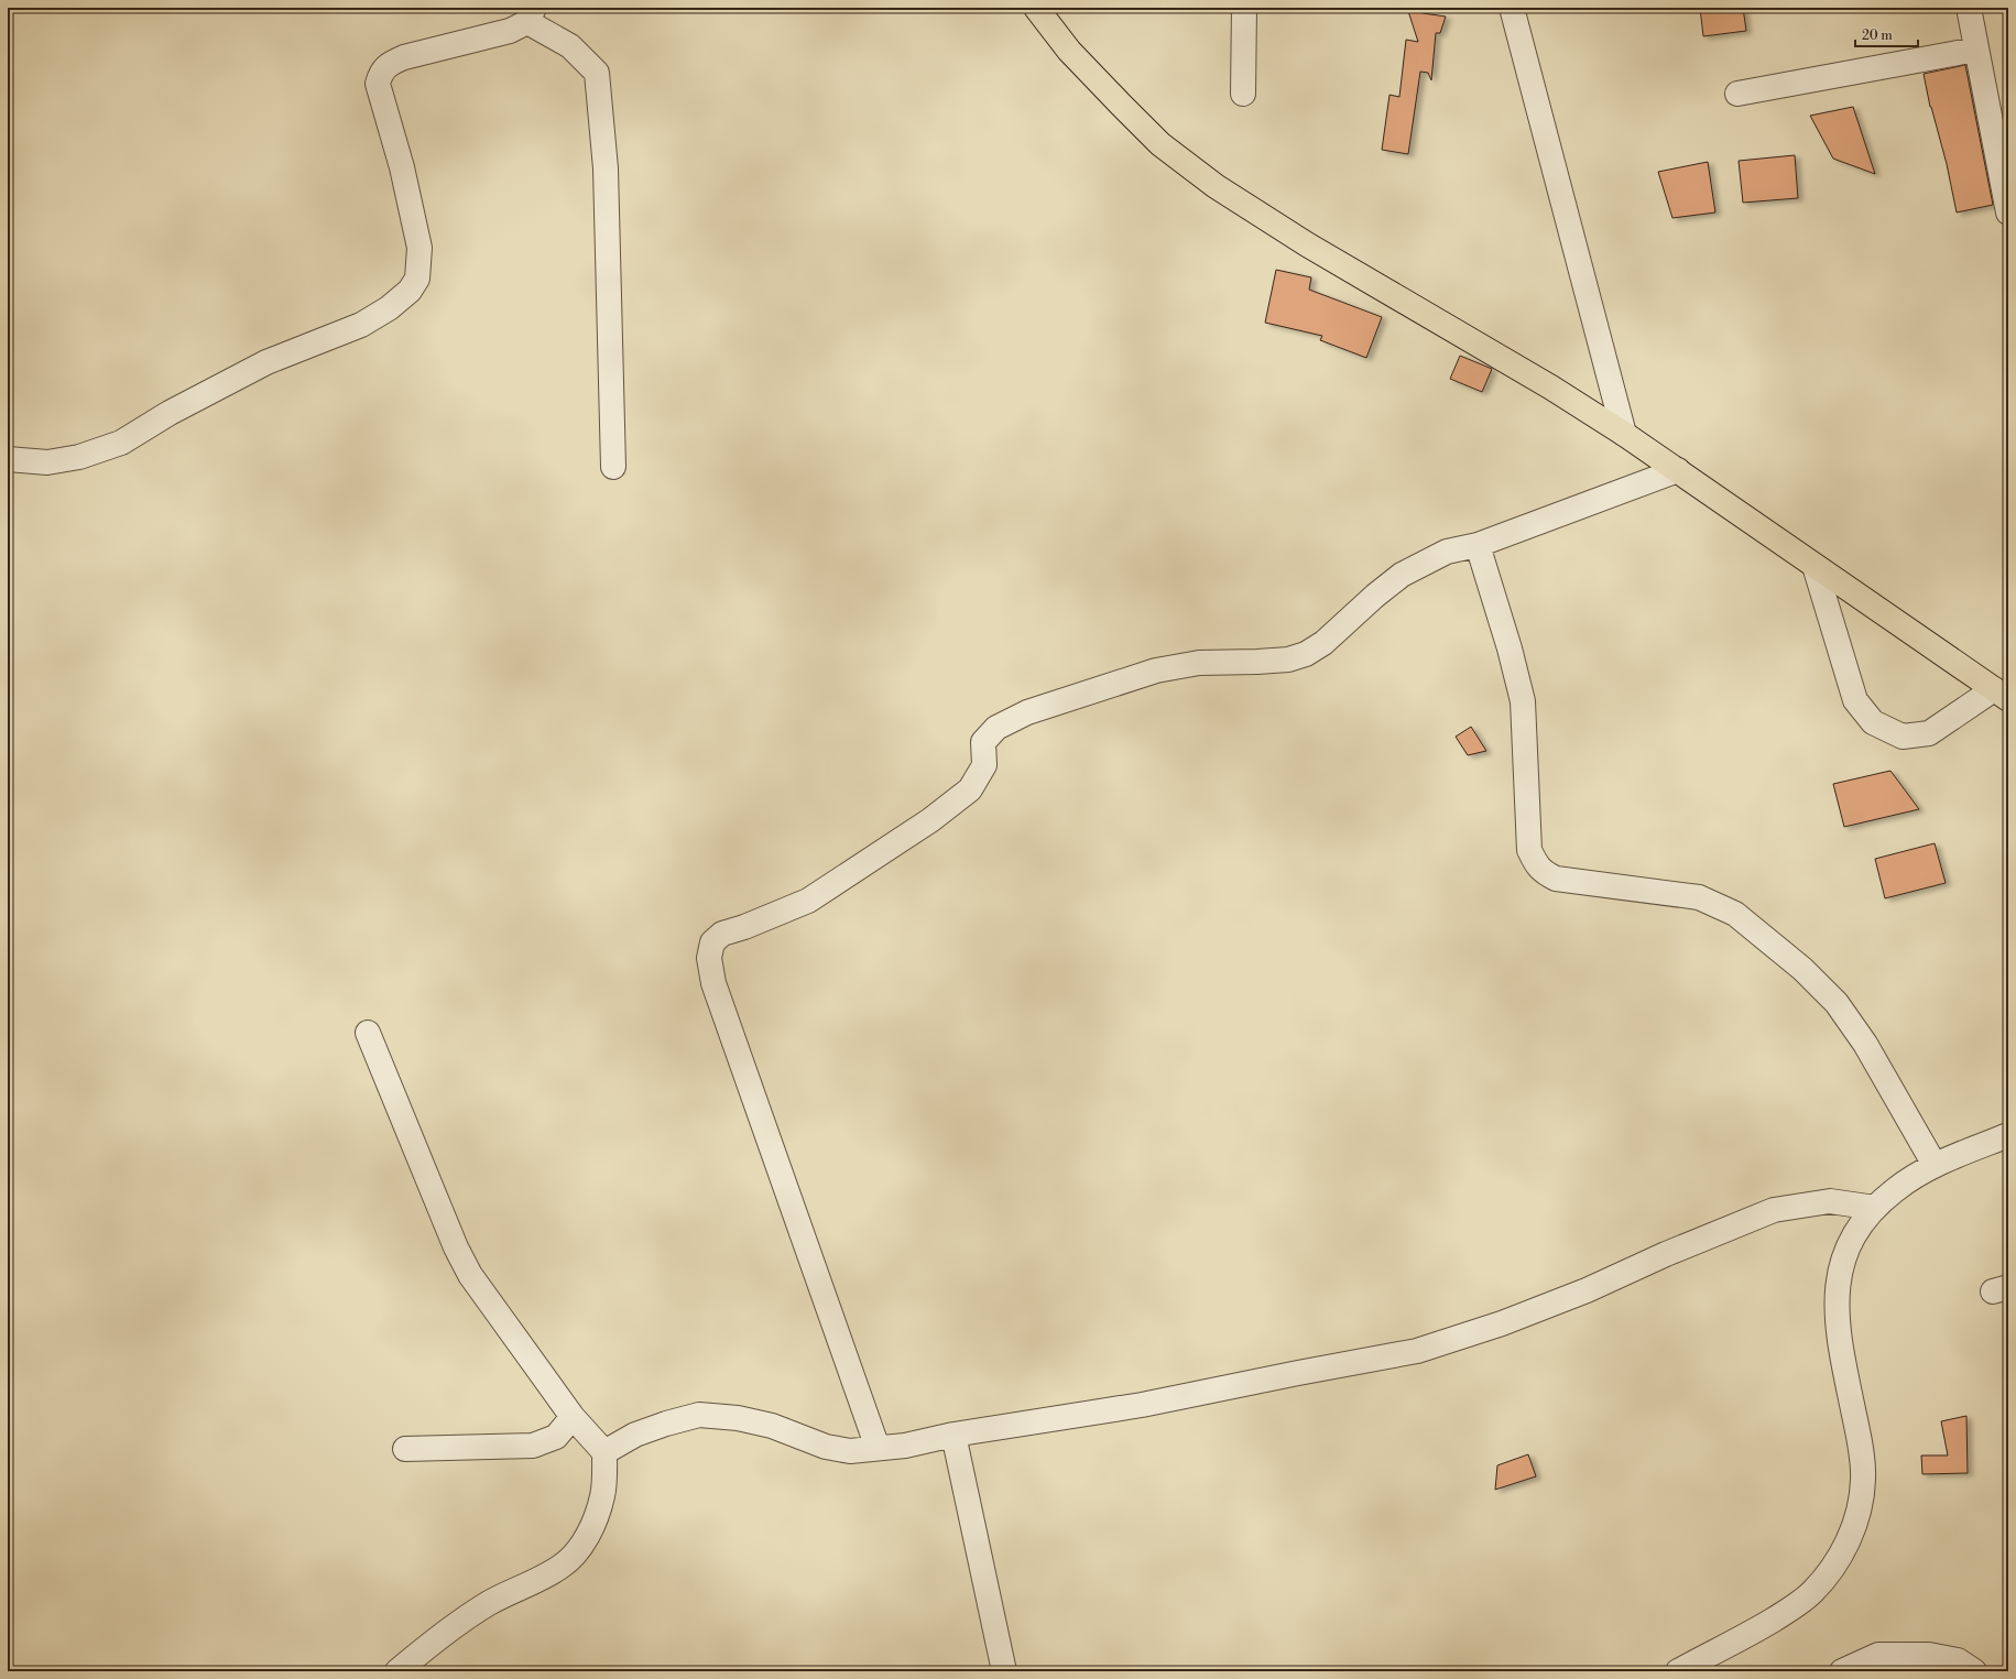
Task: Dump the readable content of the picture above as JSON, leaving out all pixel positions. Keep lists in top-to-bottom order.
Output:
{
  "scale_bar": "20 m"
}
